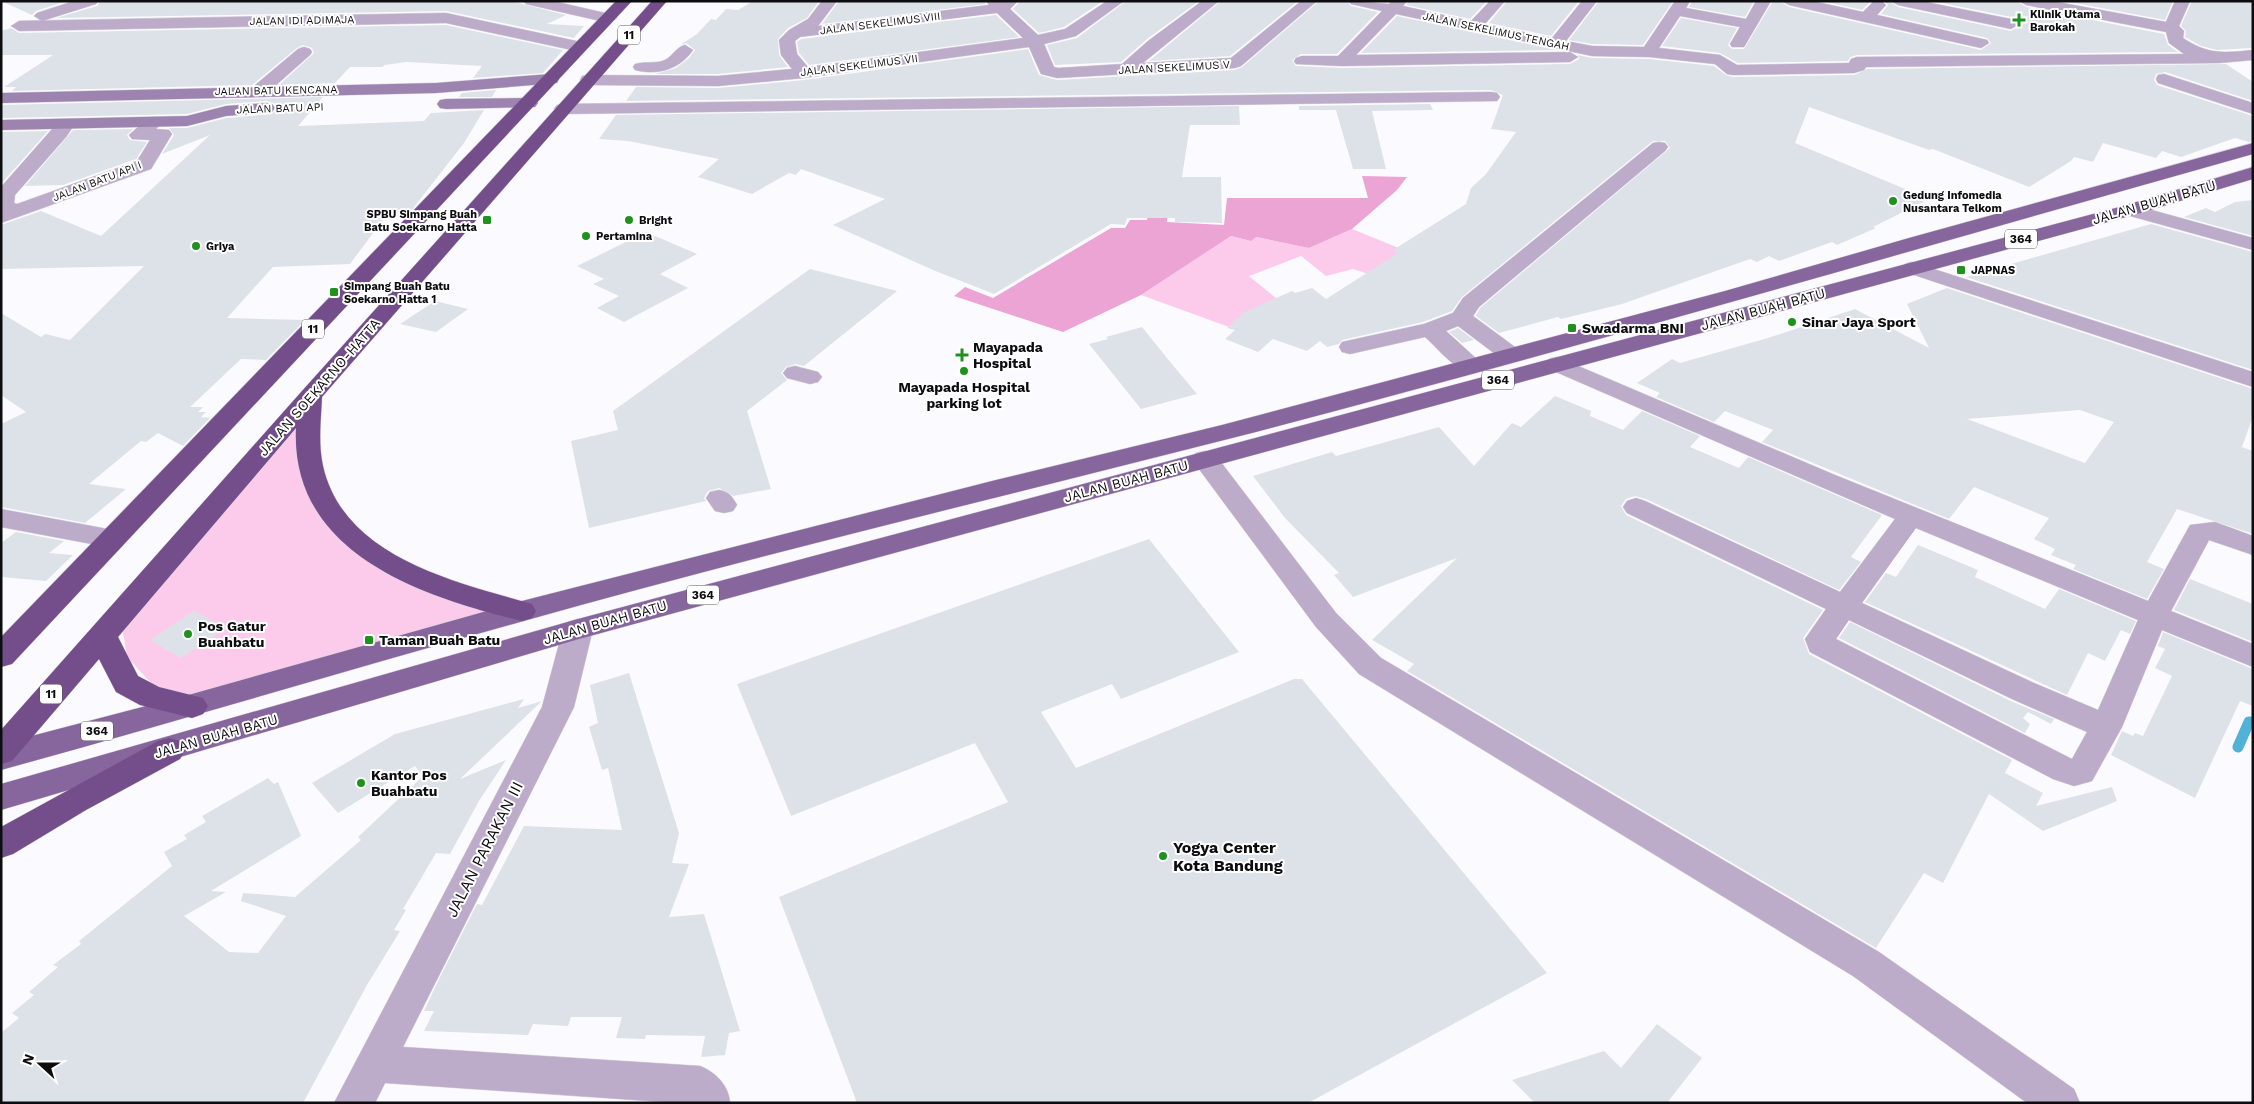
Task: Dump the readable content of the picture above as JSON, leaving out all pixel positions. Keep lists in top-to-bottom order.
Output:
{
  "streets": {
    "highway": ["11", "JALAN SOEKARNO-HATTA"],
    "main road": ["JALAN BUAH BATU", "364"],
    "street": [
      "JALAN IDI ADIMAJA",
      "JALAN SEKELIMUS VIII",
      "JALAN SEKELIMUS TENGAH",
      "JALAN SEKELIMUS VII",
      "JALAN SEKELIMUS V",
      "JALAN BATU KENCANA",
      "JALAN BATU API",
      "JALAN BATU API I",
      "JALAN PARAKAN III"
    ]
  },
  "crossings": [
    ["JALAN IDI ADIMAJA", "11"],
    ["11", "JALAN BATU KENCANA"],
    ["11", "JALAN BATU API"],
    ["JALAN SEKELIMUS VII", "JALAN SEKELIMUS V"],
    ["JALAN SEKELIMUS VII", "JALAN SOEKARNO-HATTA"],
    ["JALAN BATU API", "JALAN BATU API I"],
    ["JALAN BUAH BATU", "JALAN PARAKAN III"]
  ],
  "places": {
    "health": ["Klinik Utama Barokah", "Mayapada Hospital"],
    "other": [
      "Gedung Infomedia Nusantara Telkom",
      "Bright",
      "Pertamina",
      "Griya",
      "Sinar Jaya Sport",
      "Mayapada Hospital parking lot",
      "Pos Gatur Buahbatu",
      "Kantor Pos Buahbatu",
      "Yogya Center Kota Bandung"
    ],
    "transit": [
      "SPBU Simpang Buah Batu Soekarno Hatta",
      "JAPNAS",
      "Simpang Buah Batu Soekarno Hatta 1",
      "Swadarma BNI",
      "Taman Buah Batu"
    ]
  },
  "north": "left"
}
